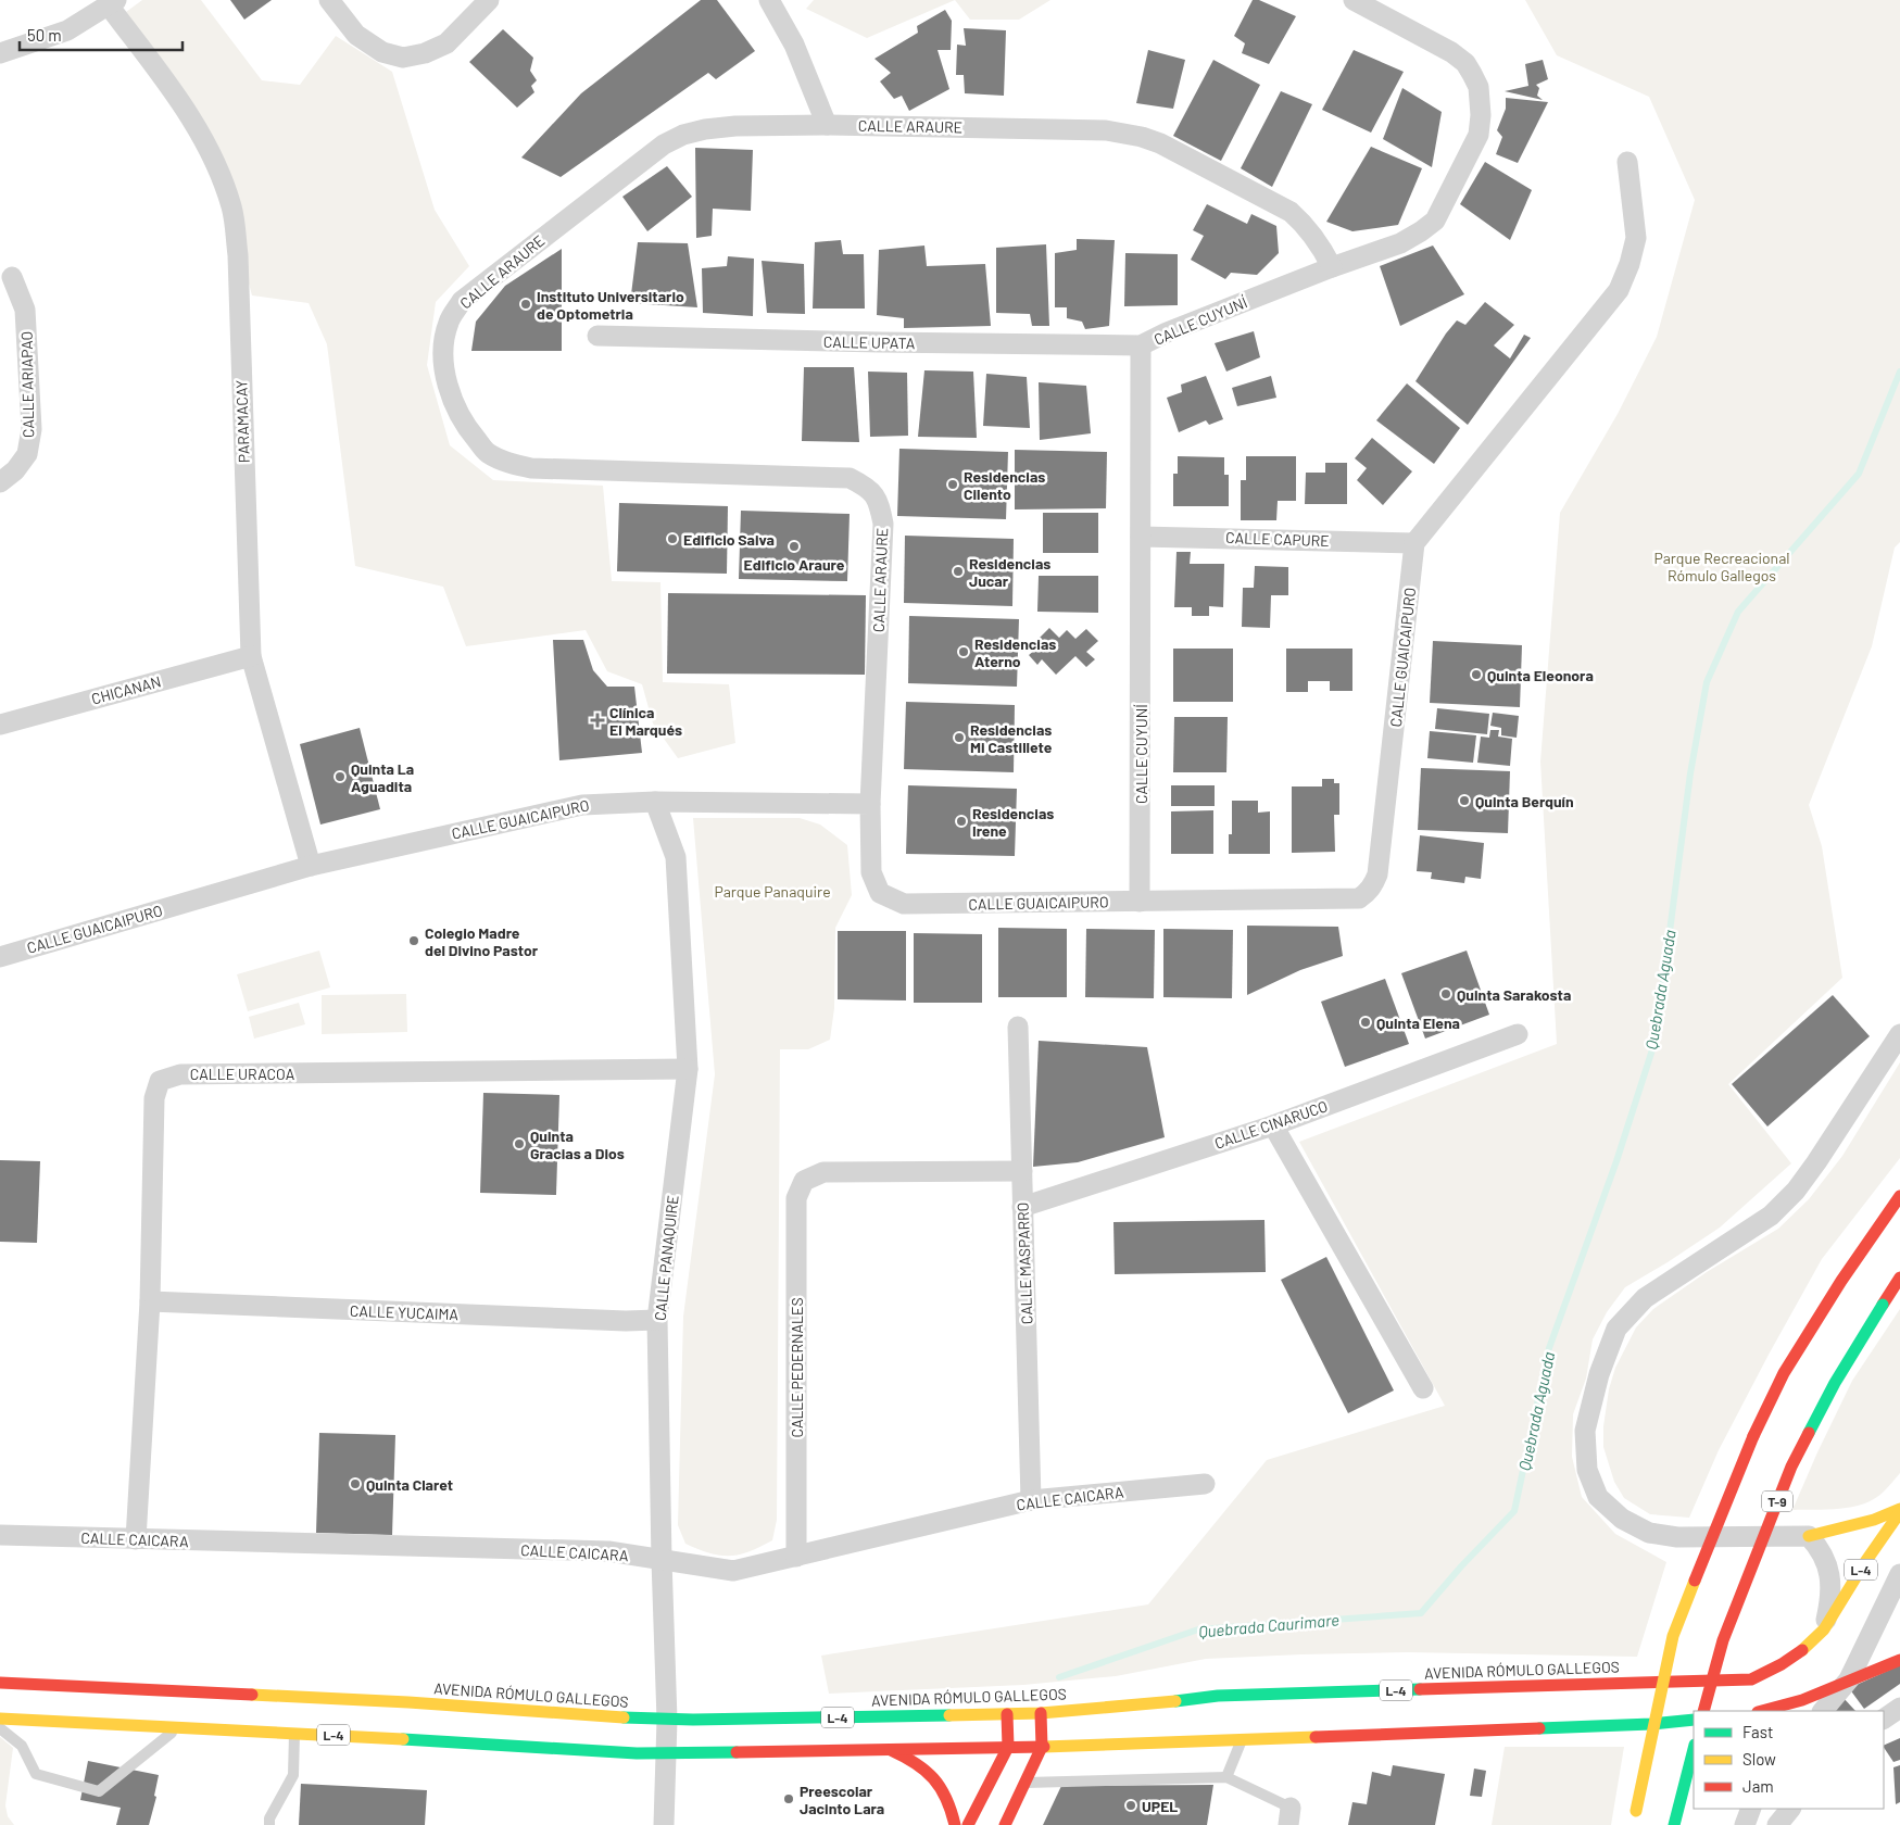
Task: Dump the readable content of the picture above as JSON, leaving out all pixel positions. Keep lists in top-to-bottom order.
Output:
{
  "streets": {
    "main road": ["T-9", "L-4", "AVENIDA RÓMULO GALLEGOS"],
    "street": [
      "CALLE ARAURE",
      "CALLE CUYUNÍ",
      "CALLE UPATA",
      "CALLE ARIAPAO",
      "PARAMACAY",
      "CALLE CAPURE",
      "CALLE GUAICAIPURO",
      "CHICANAN",
      "CALLE URACOA",
      "CALLE CINARUCO",
      "CALLE PANAQUIRE",
      "CALLE MASPARRO",
      "CALLE YUCAIMA",
      "CALLE PEDERNALES",
      "CALLE CAICARA"
    ]
  },
  "crossings": [
    ["CALLE ARAURE", "CALLE CUYUNÍ"],
    ["CALLE ARAURE", "CALLE GUAICAIPURO"],
    ["CALLE CUYUNÍ", "CALLE UPATA"],
    ["CALLE CUYUNÍ", "CALLE CAPURE"],
    ["CALLE CUYUNÍ", "CALLE GUAICAIPURO"],
    ["PARAMACAY", "CALLE GUAICAIPURO"],
    ["PARAMACAY", "CHICANAN"],
    ["CALLE CAPURE", "CALLE GUAICAIPURO"],
    ["CALLE GUAICAIPURO", "CALLE PANAQUIRE"],
    ["CALLE URACOA", "CALLE PANAQUIRE"],
    ["CALLE URACOA", "CALLE YUCAIMA"],
    ["CALLE URACOA", "CALLE CAICARA"],
    ["CALLE CINARUCO", "CALLE MASPARRO"],
    ["CALLE PANAQUIRE", "CALLE YUCAIMA"],
    ["CALLE PANAQUIRE", "CALLE CAICARA"],
    ["CALLE PANAQUIRE", "L-4"],
    ["CALLE PANAQUIRE", "AVENIDA RÓMULO GALLEGOS"],
    ["CALLE MASPARRO", "CALLE PEDERNALES"],
    ["CALLE MASPARRO", "CALLE CAICARA"],
    ["CALLE PEDERNALES", "CALLE CAICARA"],
    ["L-4", "AVENIDA RÓMULO GALLEGOS"]
  ],
  "water": ["Quebrada Aguada", "Quebrada Caurimare"],
  "parks": ["Parque Recreacional Rómulo Gallegos", "Parque Panaquire"],
  "places": {
    "other": [
      "Instituto Universitario de Optometria",
      "Residencias Cilento",
      "Edificio Saiva",
      "Edificio Araure",
      "Residencias Jucar",
      "Residencias Aterno",
      "Quinta Eleonora",
      "Residencias Mi Castillete",
      "Quinta La Aguadita",
      "Quinta Berquín",
      "Residencias Irene",
      "Colegio Madre del Divino Pastor",
      "Quinta Sarakosta",
      "Quinta Elena",
      "Quinta Gracias a Dios",
      "Quinta Claret",
      "Preescolar Jacinto Lara",
      "UPEL"
    ],
    "health": ["Clínica El Marqués"]
  },
  "legend": ["Fast", "Slow", "Jam"],
  "scale_bar": "50 m"
}
